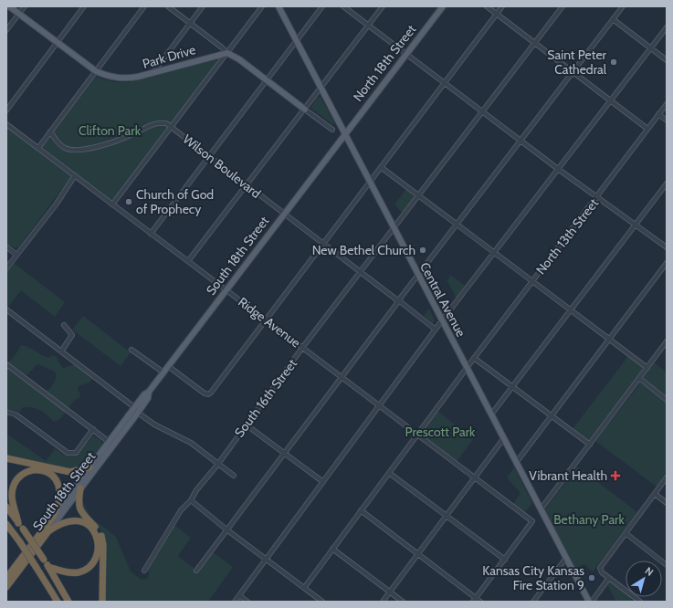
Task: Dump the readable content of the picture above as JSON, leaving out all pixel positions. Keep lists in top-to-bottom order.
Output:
{
  "streets": {
    "highway": ["South 18th Street"],
    "main road": ["Park Drive", "North 18th Street", "Central Avenue"],
    "street": [
      "Wilson Boulevard",
      "North 13th Street",
      "Ridge Avenue",
      "South 16th Street"
    ]
  },
  "crossings": [
    ["North 18th Street", "South 18th Street"],
    ["North 18th Street", "Central Avenue"],
    ["Wilson Boulevard", "South 18th Street"],
    ["Wilson Boulevard", "South 16th Street"],
    ["North 13th Street", "Central Avenue"],
    ["North 13th Street", "Ridge Avenue"],
    ["South 18th Street", "Central Avenue"],
    ["South 18th Street", "Ridge Avenue"],
    ["Central Avenue", "South 16th Street"],
    ["Ridge Avenue", "South 16th Street"]
  ],
  "parks": ["Clifton Park", "Prescott Park", "Bethany Park"],
  "places": {
    "other": [
      "Saint Peter Cathedral",
      "Church of God of Prophecy",
      "New Bethel Church",
      "Kansas City Kansas Fire Station 9"
    ],
    "health": ["Vibrant Health"]
  },
  "north": "top right"
}
